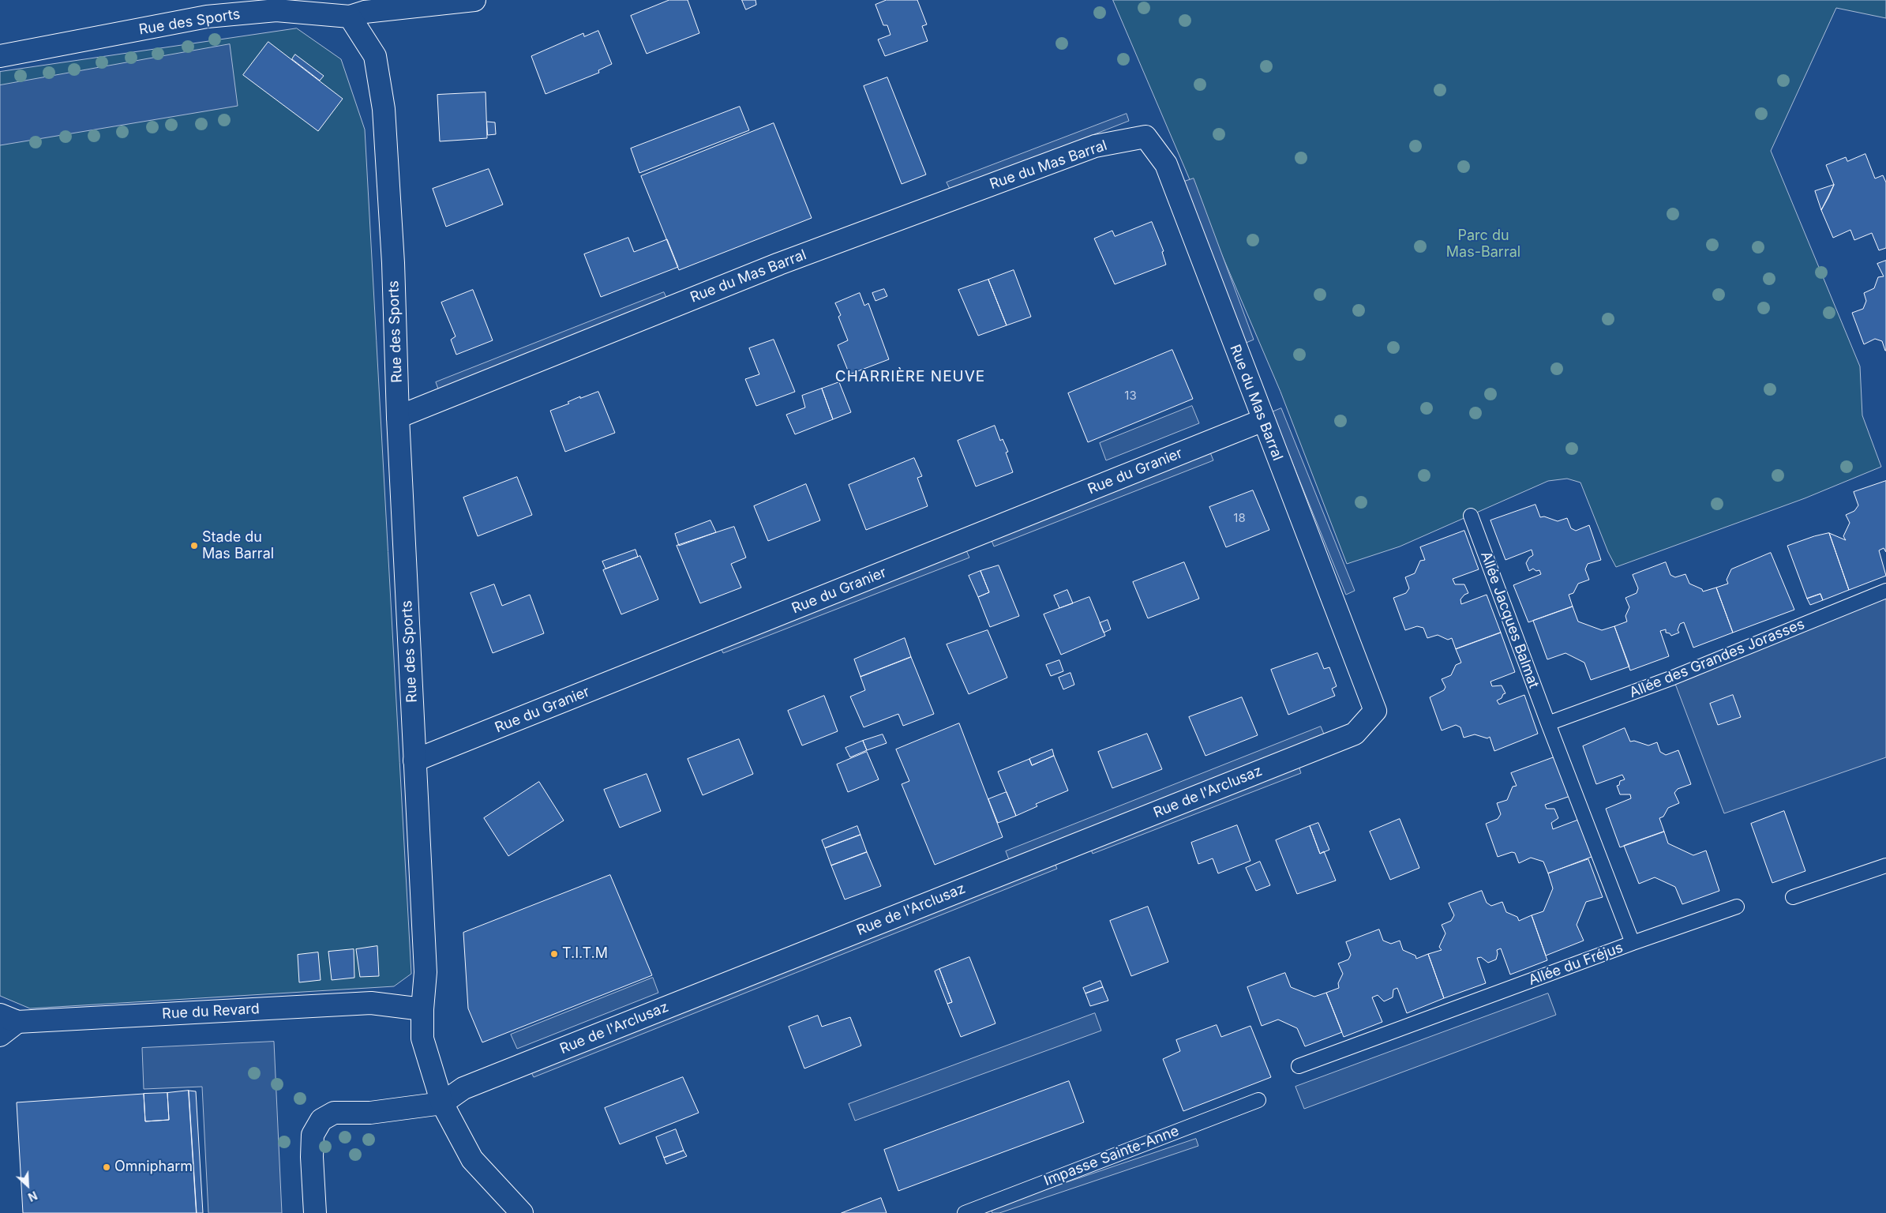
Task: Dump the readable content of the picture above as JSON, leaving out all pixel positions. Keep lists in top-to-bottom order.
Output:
{
  "streets": {
    "street": [
      "Rue des Sports",
      "Rue du Mas Barral",
      "Rue du Granier",
      "Rue de l'Arclusaz",
      "Rue du Revard"
    ],
    "lane": [
      "Allée Jacques Balmat",
      "Allée des Grandes Jorasses",
      "Allée du Fréjus",
      "Impasse Sainte-Anne"
    ]
  },
  "crossings": [
    ["Rue des Sports", "Rue du Mas Barral"],
    ["Rue des Sports", "Rue du Granier"],
    ["Rue des Sports", "Rue de l'Arclusaz"],
    ["Rue des Sports", "Rue du Revard"],
    ["Rue du Mas Barral", "Rue du Granier"],
    ["Rue du Mas Barral", "Rue de l'Arclusaz"],
    ["Allée Jacques Balmat", "Allée des Grandes Jorasses"],
    ["Allée Jacques Balmat", "Allée du Fréjus"],
    ["Allée des Grandes Jorasses", "Allée du Fréjus"]
  ],
  "districts": ["CHARRIÈRE NEUVE"],
  "parks": ["Parc du Mas-Barral"],
  "places": ["Stade du Mas Barral", "T.I.T.M", "Omnipharm"],
  "house_numbers": ["13", "18"],
  "north": "bottom right"
}
